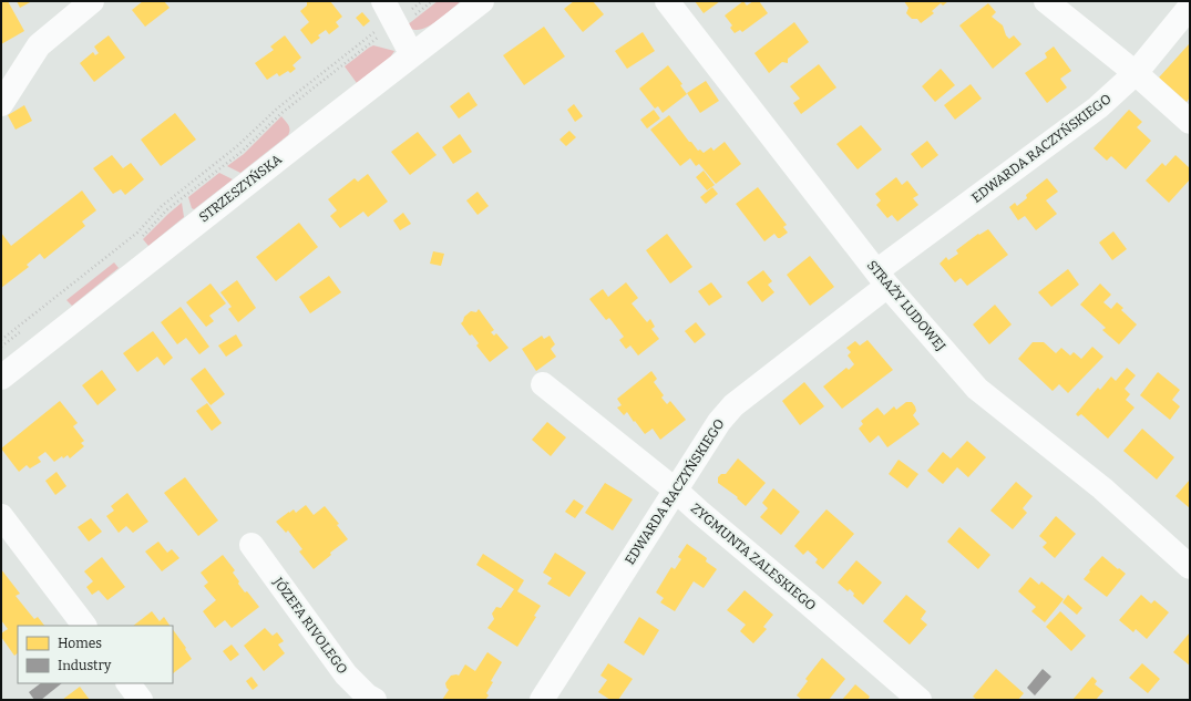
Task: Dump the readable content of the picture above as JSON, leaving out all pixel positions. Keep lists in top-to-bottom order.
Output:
{
  "streets": {
    "street": [
      "EDWARDA RACZYŃSKIEGO",
      "STRZESZYŃSKA",
      "STRAŻY LUDOWEJ",
      "ZYGMUNTA ZALESKIEGO",
      "JÓZEFA RIVOLEGO"
    ]
  },
  "crossings": [
    ["EDWARDA RACZYŃSKIEGO", "STRAŻY LUDOWEJ"],
    ["EDWARDA RACZYŃSKIEGO", "ZYGMUNTA ZALESKIEGO"]
  ],
  "legend": ["Homes", "Industry"]
}
